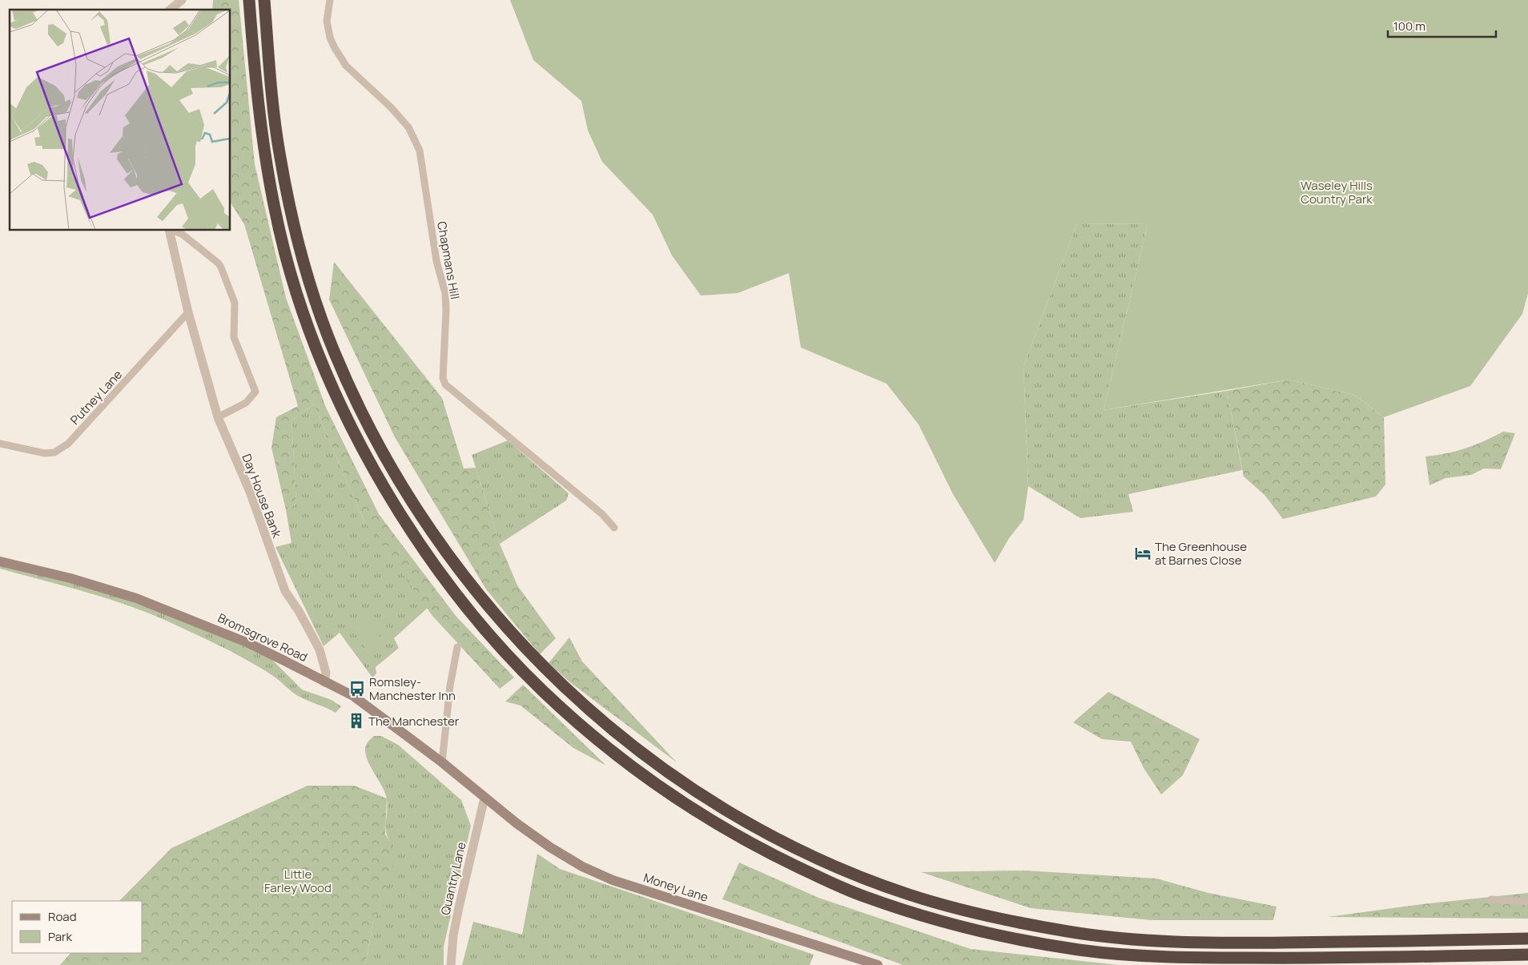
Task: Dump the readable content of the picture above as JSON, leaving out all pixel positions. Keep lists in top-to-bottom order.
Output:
{
  "streets": {
    "main road": ["Bromsgrove Road", "Money Lane"],
    "street": [
      "Chapmans Hill",
      "Putney Lane",
      "Day House Bank",
      "Quantry Lane"
    ]
  },
  "crossings": [
    ["Putney Lane", "Day House Bank"],
    ["Day House Bank", "Bromsgrove Road"],
    ["Bromsgrove Road", "Quantry Lane"],
    ["Bromsgrove Road", "Money Lane"],
    ["Quantry Lane", "Money Lane"]
  ],
  "parks": ["Waseley Hills Country Park", "Little Farley Wood"],
  "places": {
    "hotel": ["The Greenhouse at Barnes Close"],
    "bus stop": ["Romsley- Manchester Inn"],
    "building": ["The Manchester"]
  },
  "legend": ["Road", "Park"],
  "scale_bar": "100 m"
}
